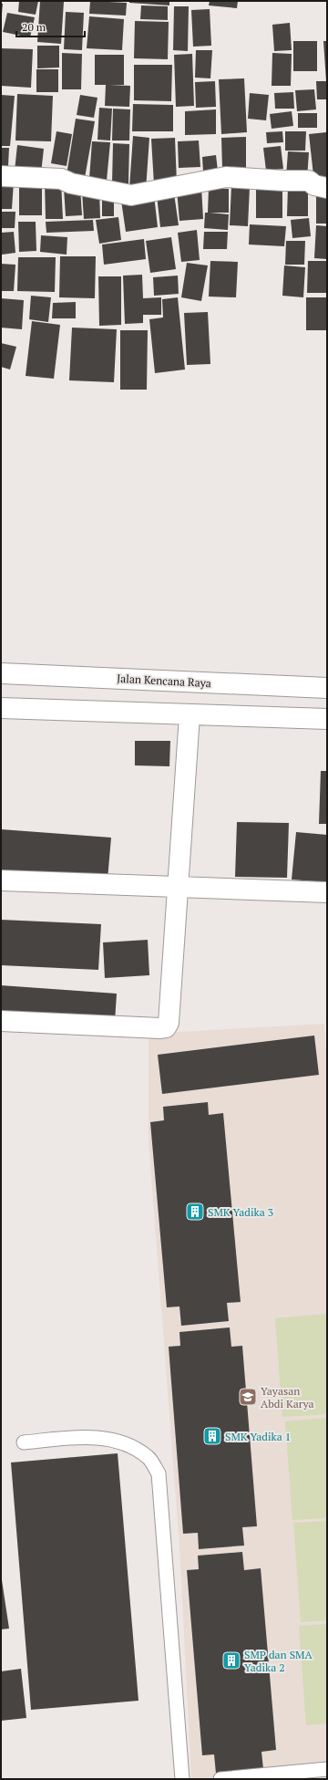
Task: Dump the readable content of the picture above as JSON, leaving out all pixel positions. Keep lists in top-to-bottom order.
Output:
{
  "streets": {
    "street": ["Jalan Kencana Raya"]
  },
  "places": {
    "building": ["SMK Yadika 3", "SMK Yadika 1", "SMP dan SMA Yadika 2"],
    "school or university": ["Yayasan Abdi Karya"]
  },
  "scale_bar": "20 m"
}
